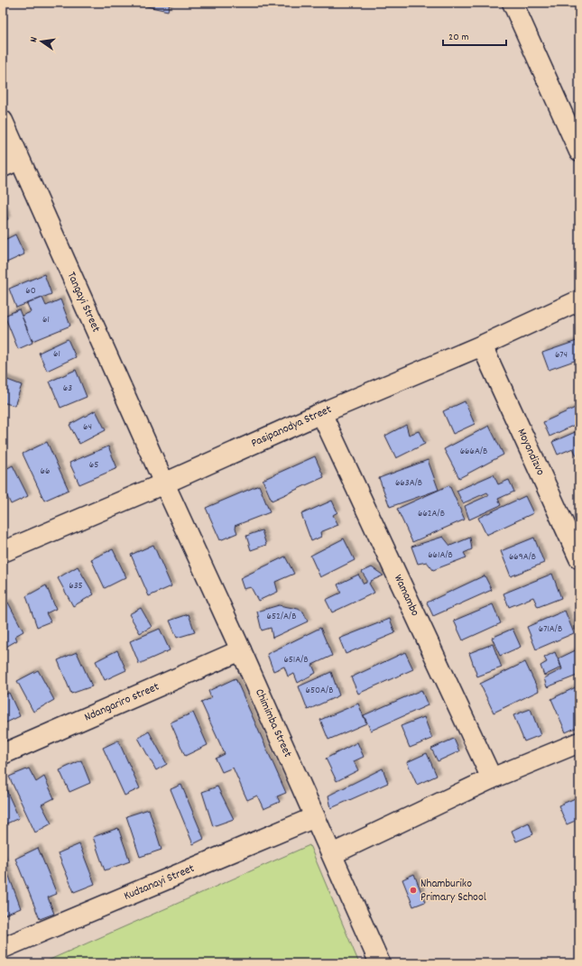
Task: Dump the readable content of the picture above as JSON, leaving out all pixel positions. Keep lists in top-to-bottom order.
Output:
{
  "streets": {
    "street": [
      "Tangayi Street",
      "Pasipanodya Street",
      "Moyondizvo",
      "Wamambo",
      "Ndangariro street",
      "Chimimba Street",
      "Kudzanayi Street"
    ]
  },
  "crossings": [
    ["Tangayi Street", "Pasipanodya Street"],
    ["Tangayi Street", "Chimimba Street"],
    ["Pasipanodya Street", "Moyondizvo"],
    ["Pasipanodya Street", "Wamambo"],
    ["Pasipanodya Street", "Chimimba Street"],
    ["Ndangariro street", "Chimimba Street"],
    ["Chimimba Street", "Kudzanayi Street"]
  ],
  "places": ["Nhamburiko Primary School"],
  "house_numbers": [
    "60",
    "61",
    "61",
    "674",
    "63",
    "64",
    "666A/B",
    "65",
    "66",
    "663A/B",
    "662A/B",
    "661A/B",
    "669A/B",
    "635",
    "652/A/B",
    "671A/B",
    "651A/B",
    "650A/B"
  ],
  "scale_bar": "20 m",
  "north": "left"
}
